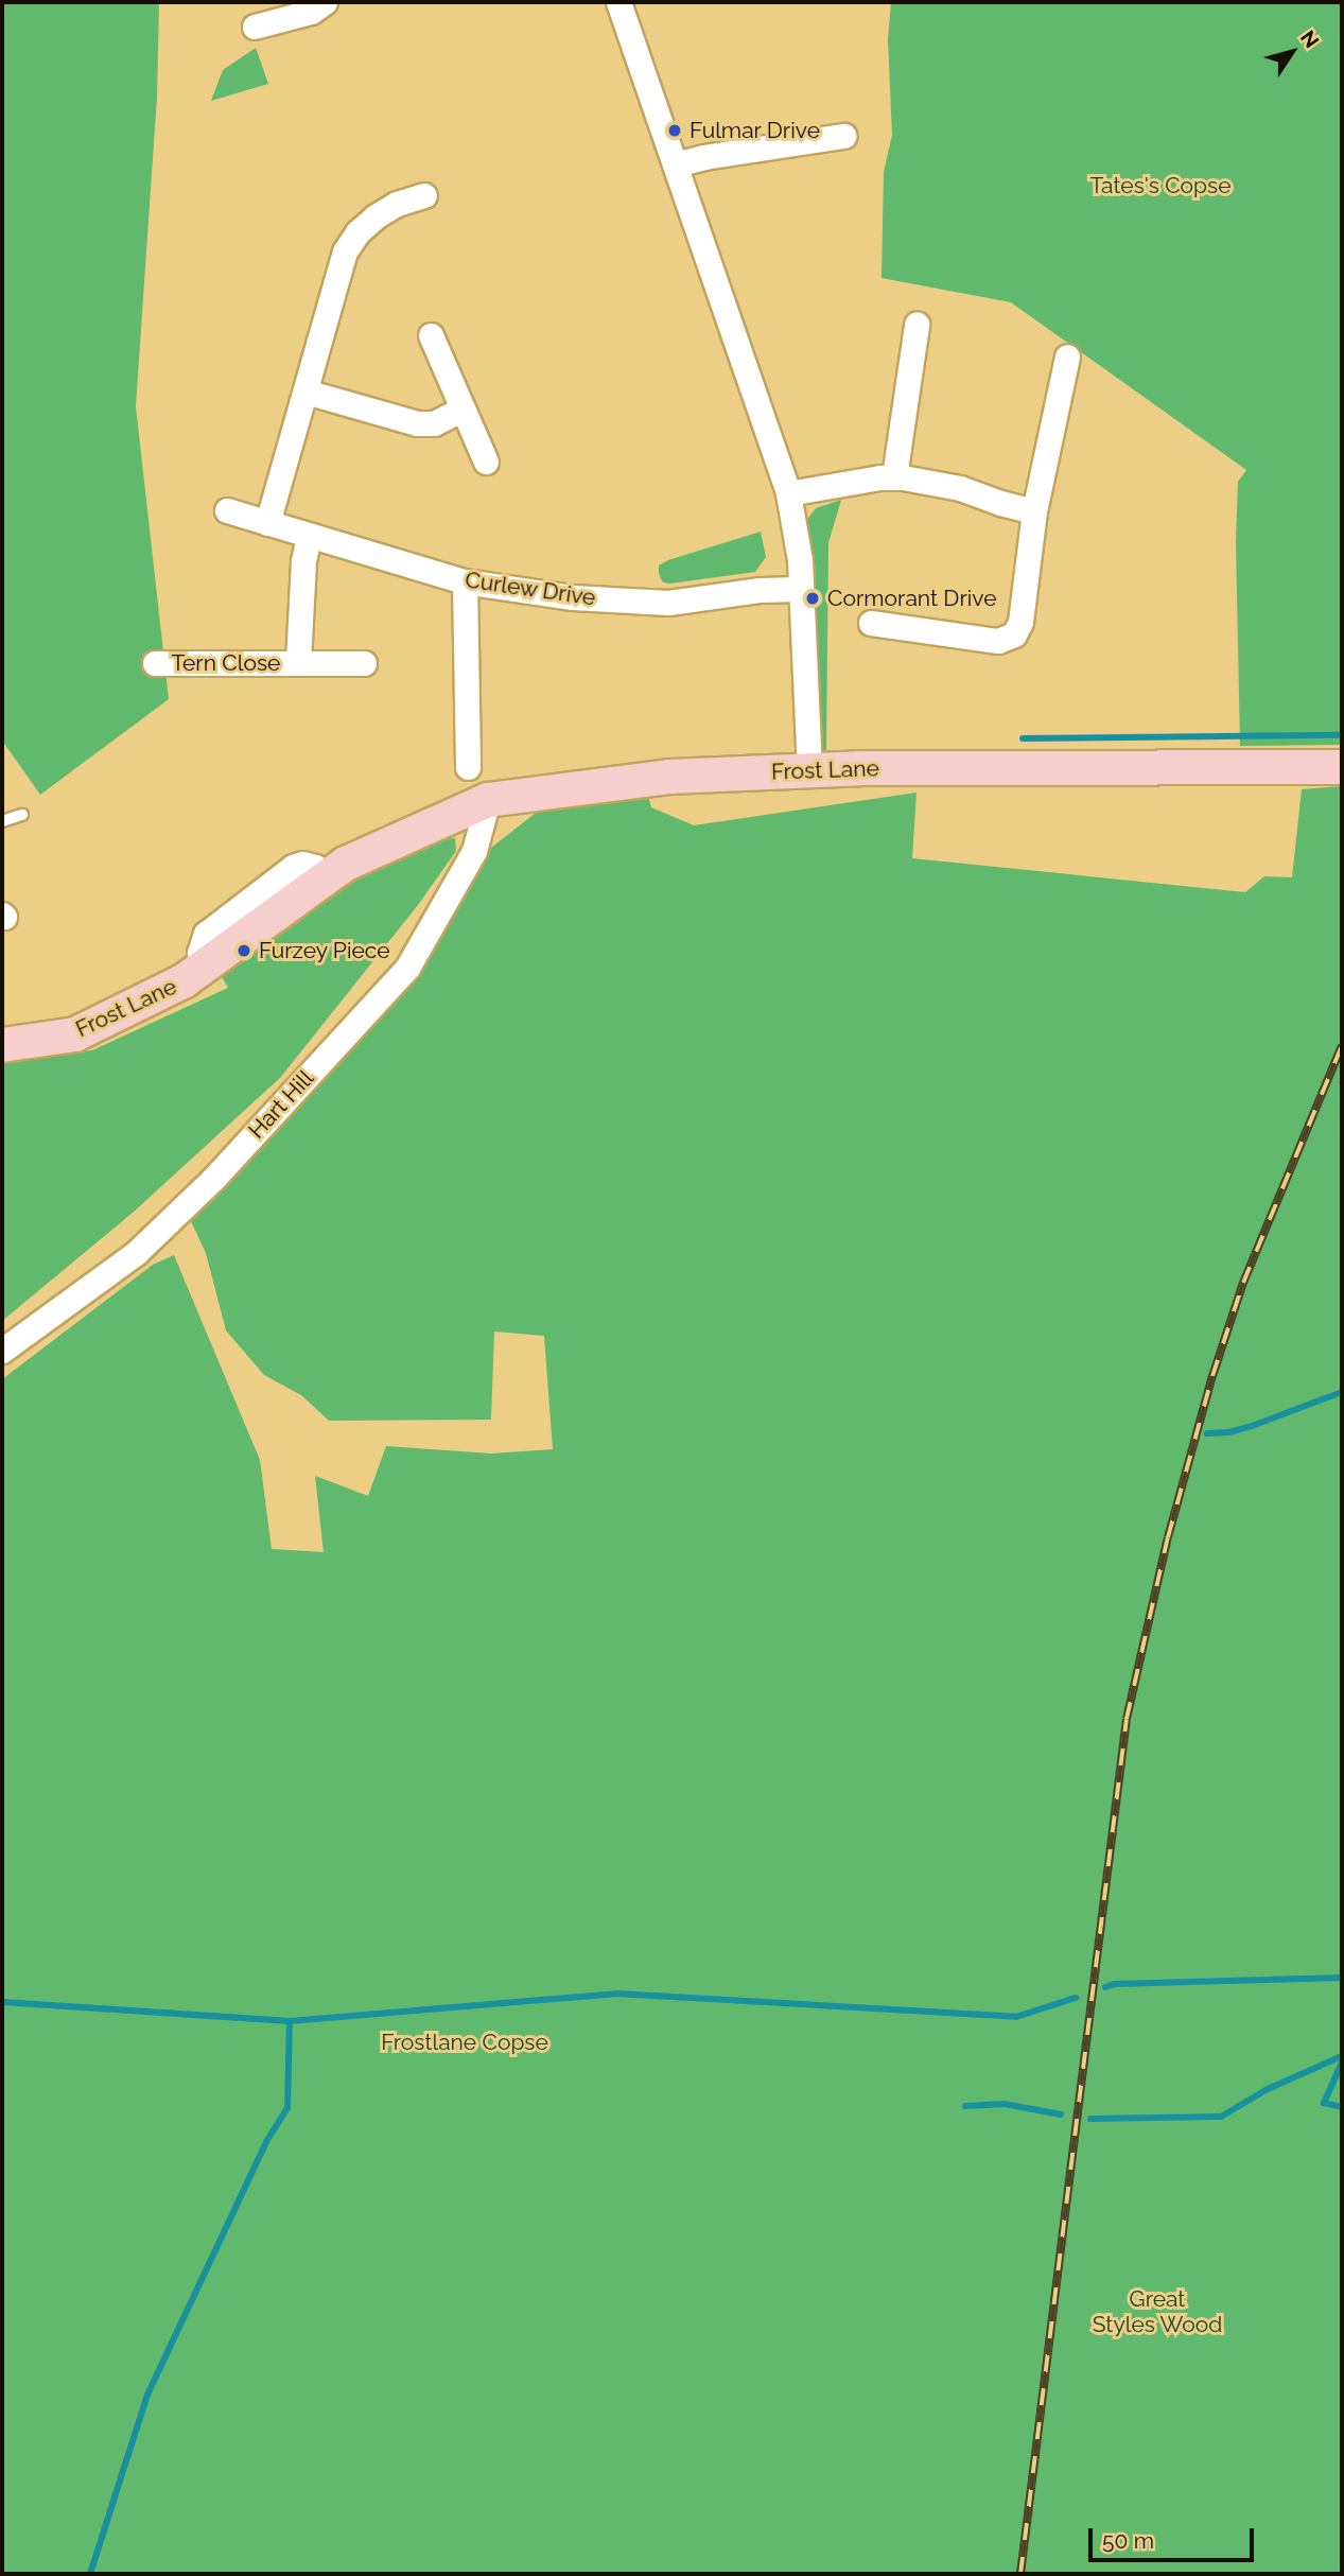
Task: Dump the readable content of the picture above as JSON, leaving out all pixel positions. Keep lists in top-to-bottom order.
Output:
{
  "streets": {
    "street": [
      "Curlew Drive",
      "Tern Close",
      "Frost Lane",
      "Hart Hill"
    ]
  },
  "crossings": [
    ["Curlew Drive", "Tern Close"],
    ["Frost Lane", "Hart Hill"]
  ],
  "parks": ["Tates's Copse", "Frostlane Copse", "Great Styles Wood"],
  "places": ["Fulmar Drive", "Cormorant Drive", "Furzey Piece"],
  "scale_bar": "50 m",
  "north": "top right"
}
